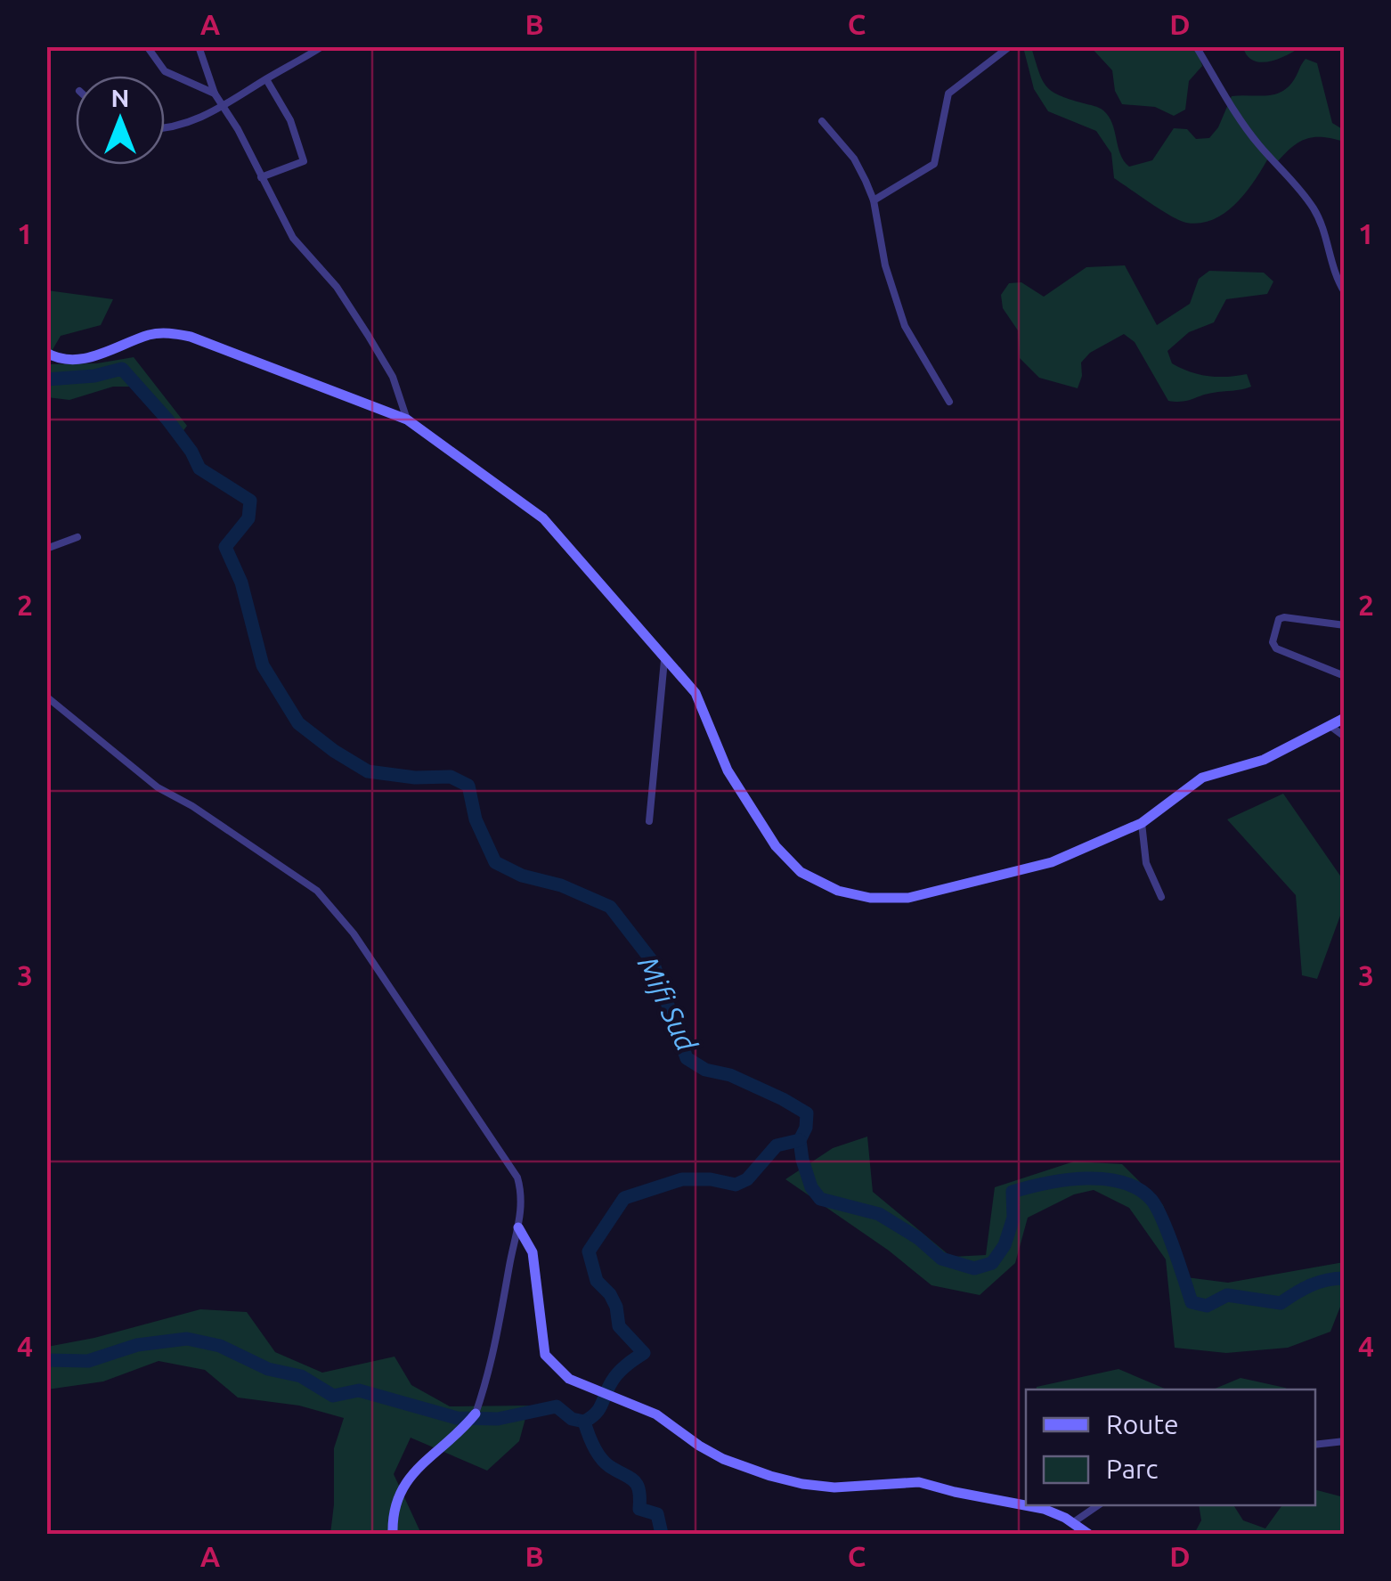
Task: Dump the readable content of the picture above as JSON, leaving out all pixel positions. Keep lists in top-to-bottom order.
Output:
{
  "water": ["Mifi Sud"],
  "legend": ["Route", "Parc"],
  "north": "top",
  "grid": {
    "columns": [
      "A",
      "B",
      "C",
      "D"
    ],
    "rows": [
      "1",
      "2",
      "3",
      "4"
    ]
  }
}
